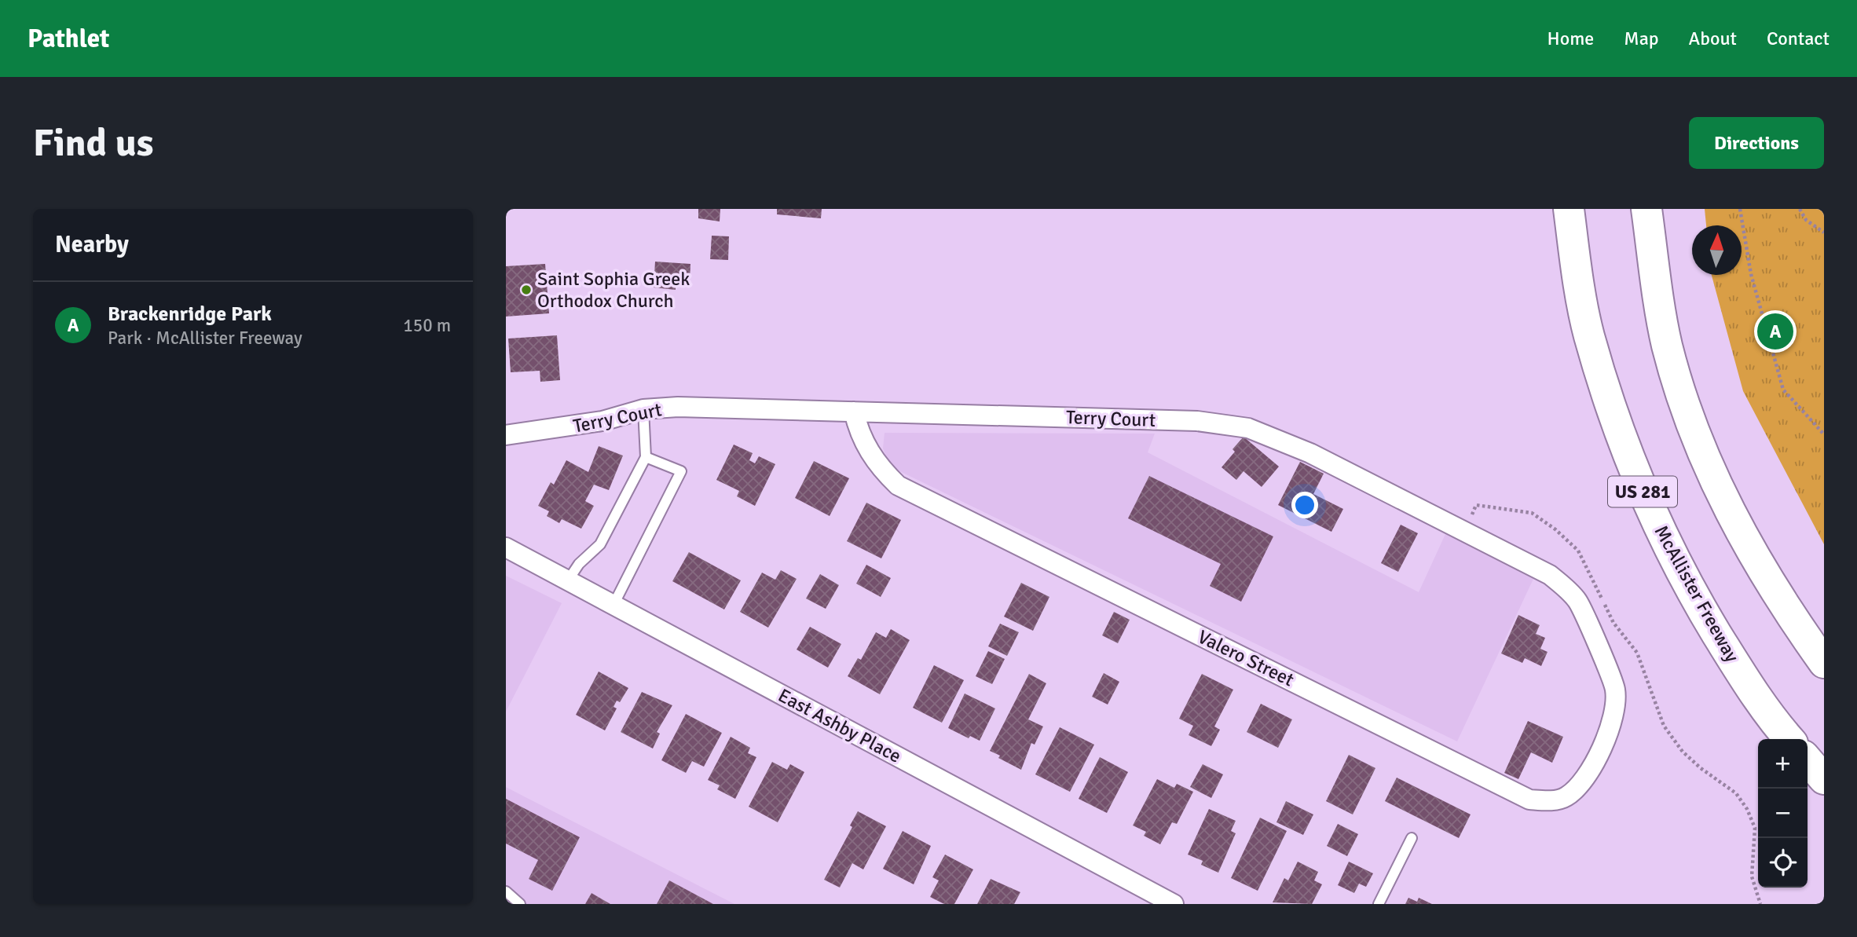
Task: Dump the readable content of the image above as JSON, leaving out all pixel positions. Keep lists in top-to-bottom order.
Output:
{
  "streets": {
    "highway": ["US 281", "McAllister Freeway"],
    "street": ["Terry Court", "Valero Street", "East Ashby Place"]
  },
  "crossings": [
    ["Terry Court", "Valero Street"]
  ],
  "places": ["Saint Sophia Greek Orthodox Church"],
  "north": "top",
  "page": {
    "header": "Pathlet",
    "nav": [
      "Home",
      "Map",
      "About",
      "Contact"
    ],
    "buttons": "Directions",
    "title": "Find us",
    "heading": "Nearby",
    "list": [
      {
        "mark": "A",
        "name": "Brackenridge Park",
        "note": "Park · McAllister Freeway",
        "value": "150 m"
      }
    ],
    "pins": "A",
    "map_buttons": ["+", "−"]
  }
}
